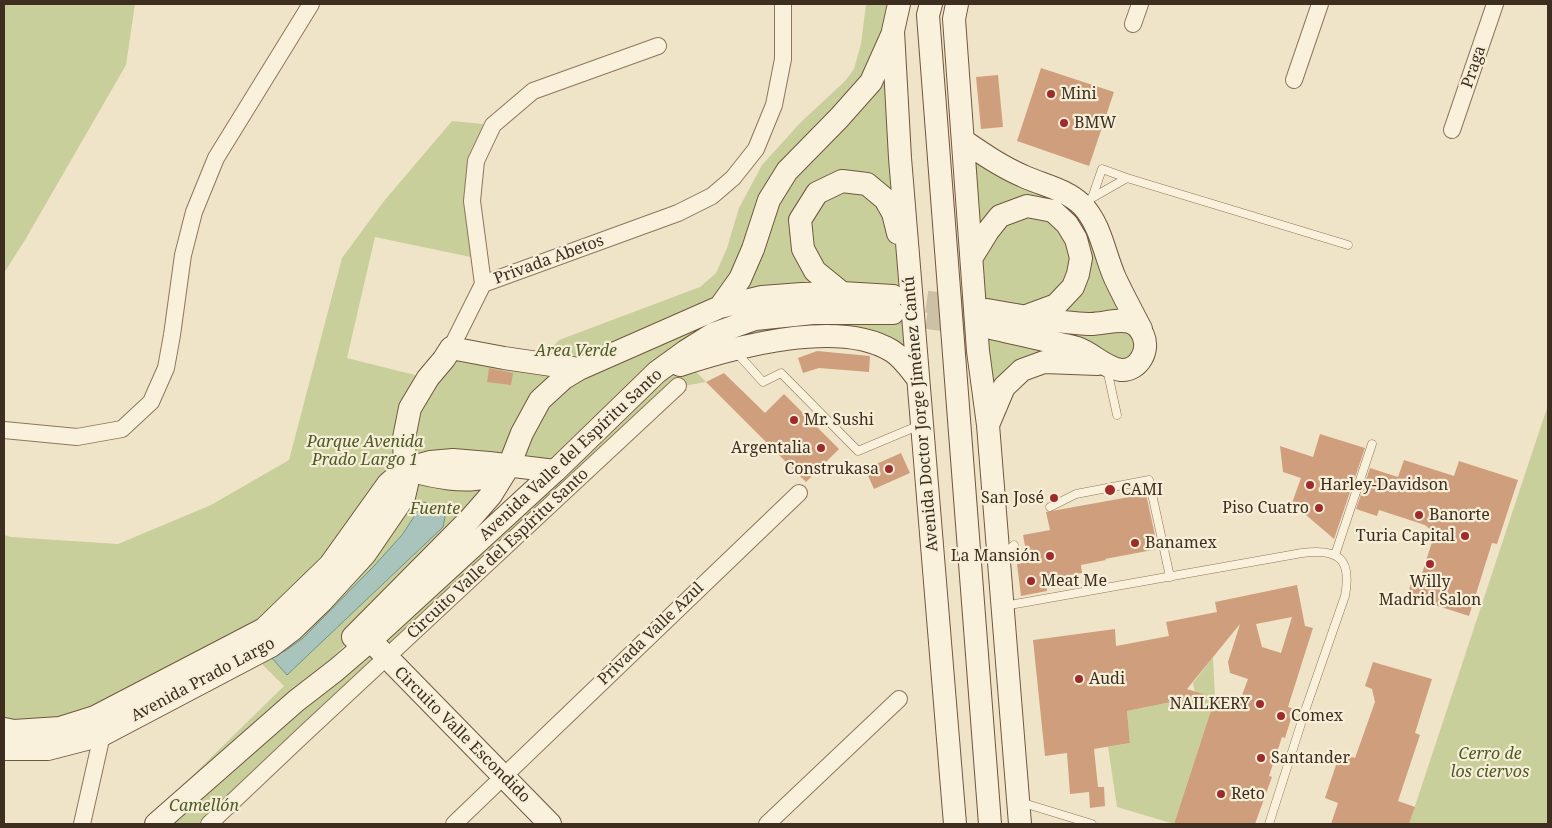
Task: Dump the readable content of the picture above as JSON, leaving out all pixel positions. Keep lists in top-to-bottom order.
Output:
{
  "streets": {
    "main road": [
      "Avenida Doctor Jorge Jiménez Cantú",
      "Avenida Valle del Espíritu Santo",
      "Avenida Prado Largo",
      "Circuito Valle Escondido"
    ],
    "street": [
      "Praga",
      "Privada Abetos",
      "Circuito Valle del Espíritu Santo",
      "Privada Valle Azul"
    ]
  },
  "crossings": [
    ["Avenida Valle del Espíritu Santo", "Circuito Valle del Espíritu Santo"],
    ["Avenida Valle del Espíritu Santo", "Circuito Valle Escondido"],
    ["Circuito Valle del Espíritu Santo", "Circuito Valle Escondido"],
    ["Privada Valle Azul", "Circuito Valle Escondido"]
  ],
  "parks": [
    "Area Verde",
    "Parque Avenida Prado Largo 1",
    "Fuente",
    "Cerro de los ciervos",
    "Camellón"
  ],
  "places": [
    "Mini",
    "BMW",
    "Mr. Sushi",
    "Argentalia",
    "Construkasa",
    "Harley-Davidson",
    "CAMI",
    "San José",
    "Piso Cuatro",
    "Banorte",
    "Turia Capital",
    "Banamex",
    "La Mansión",
    "Willy Madrid Salon",
    "Meat Me",
    "Audi",
    "NAILKERY",
    "Comex",
    "Santander",
    "Reto"
  ]
}
